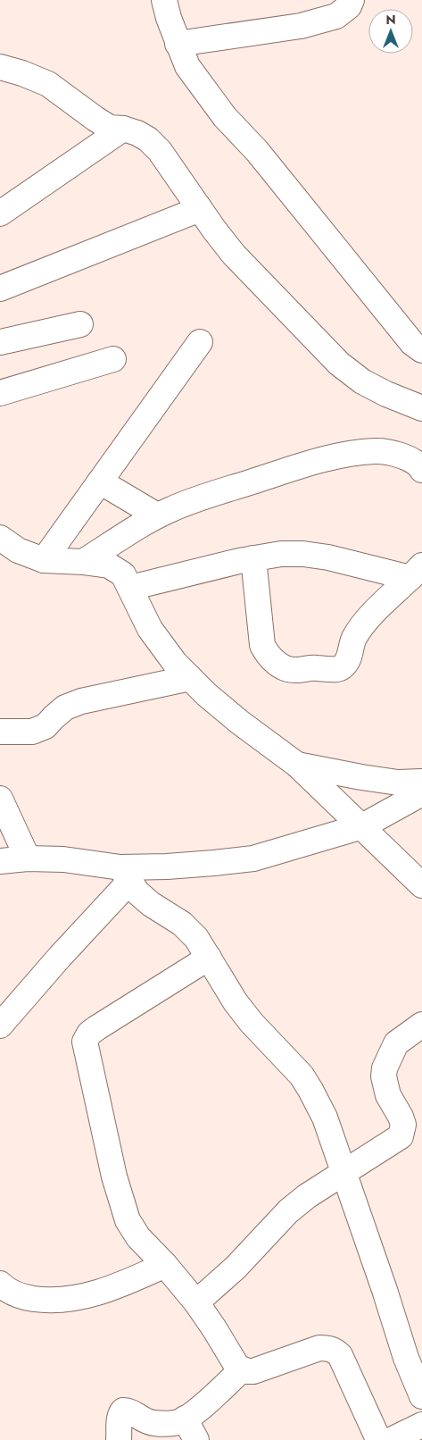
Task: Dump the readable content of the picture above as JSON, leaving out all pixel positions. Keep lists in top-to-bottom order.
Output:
{
  "north": "top"
}
